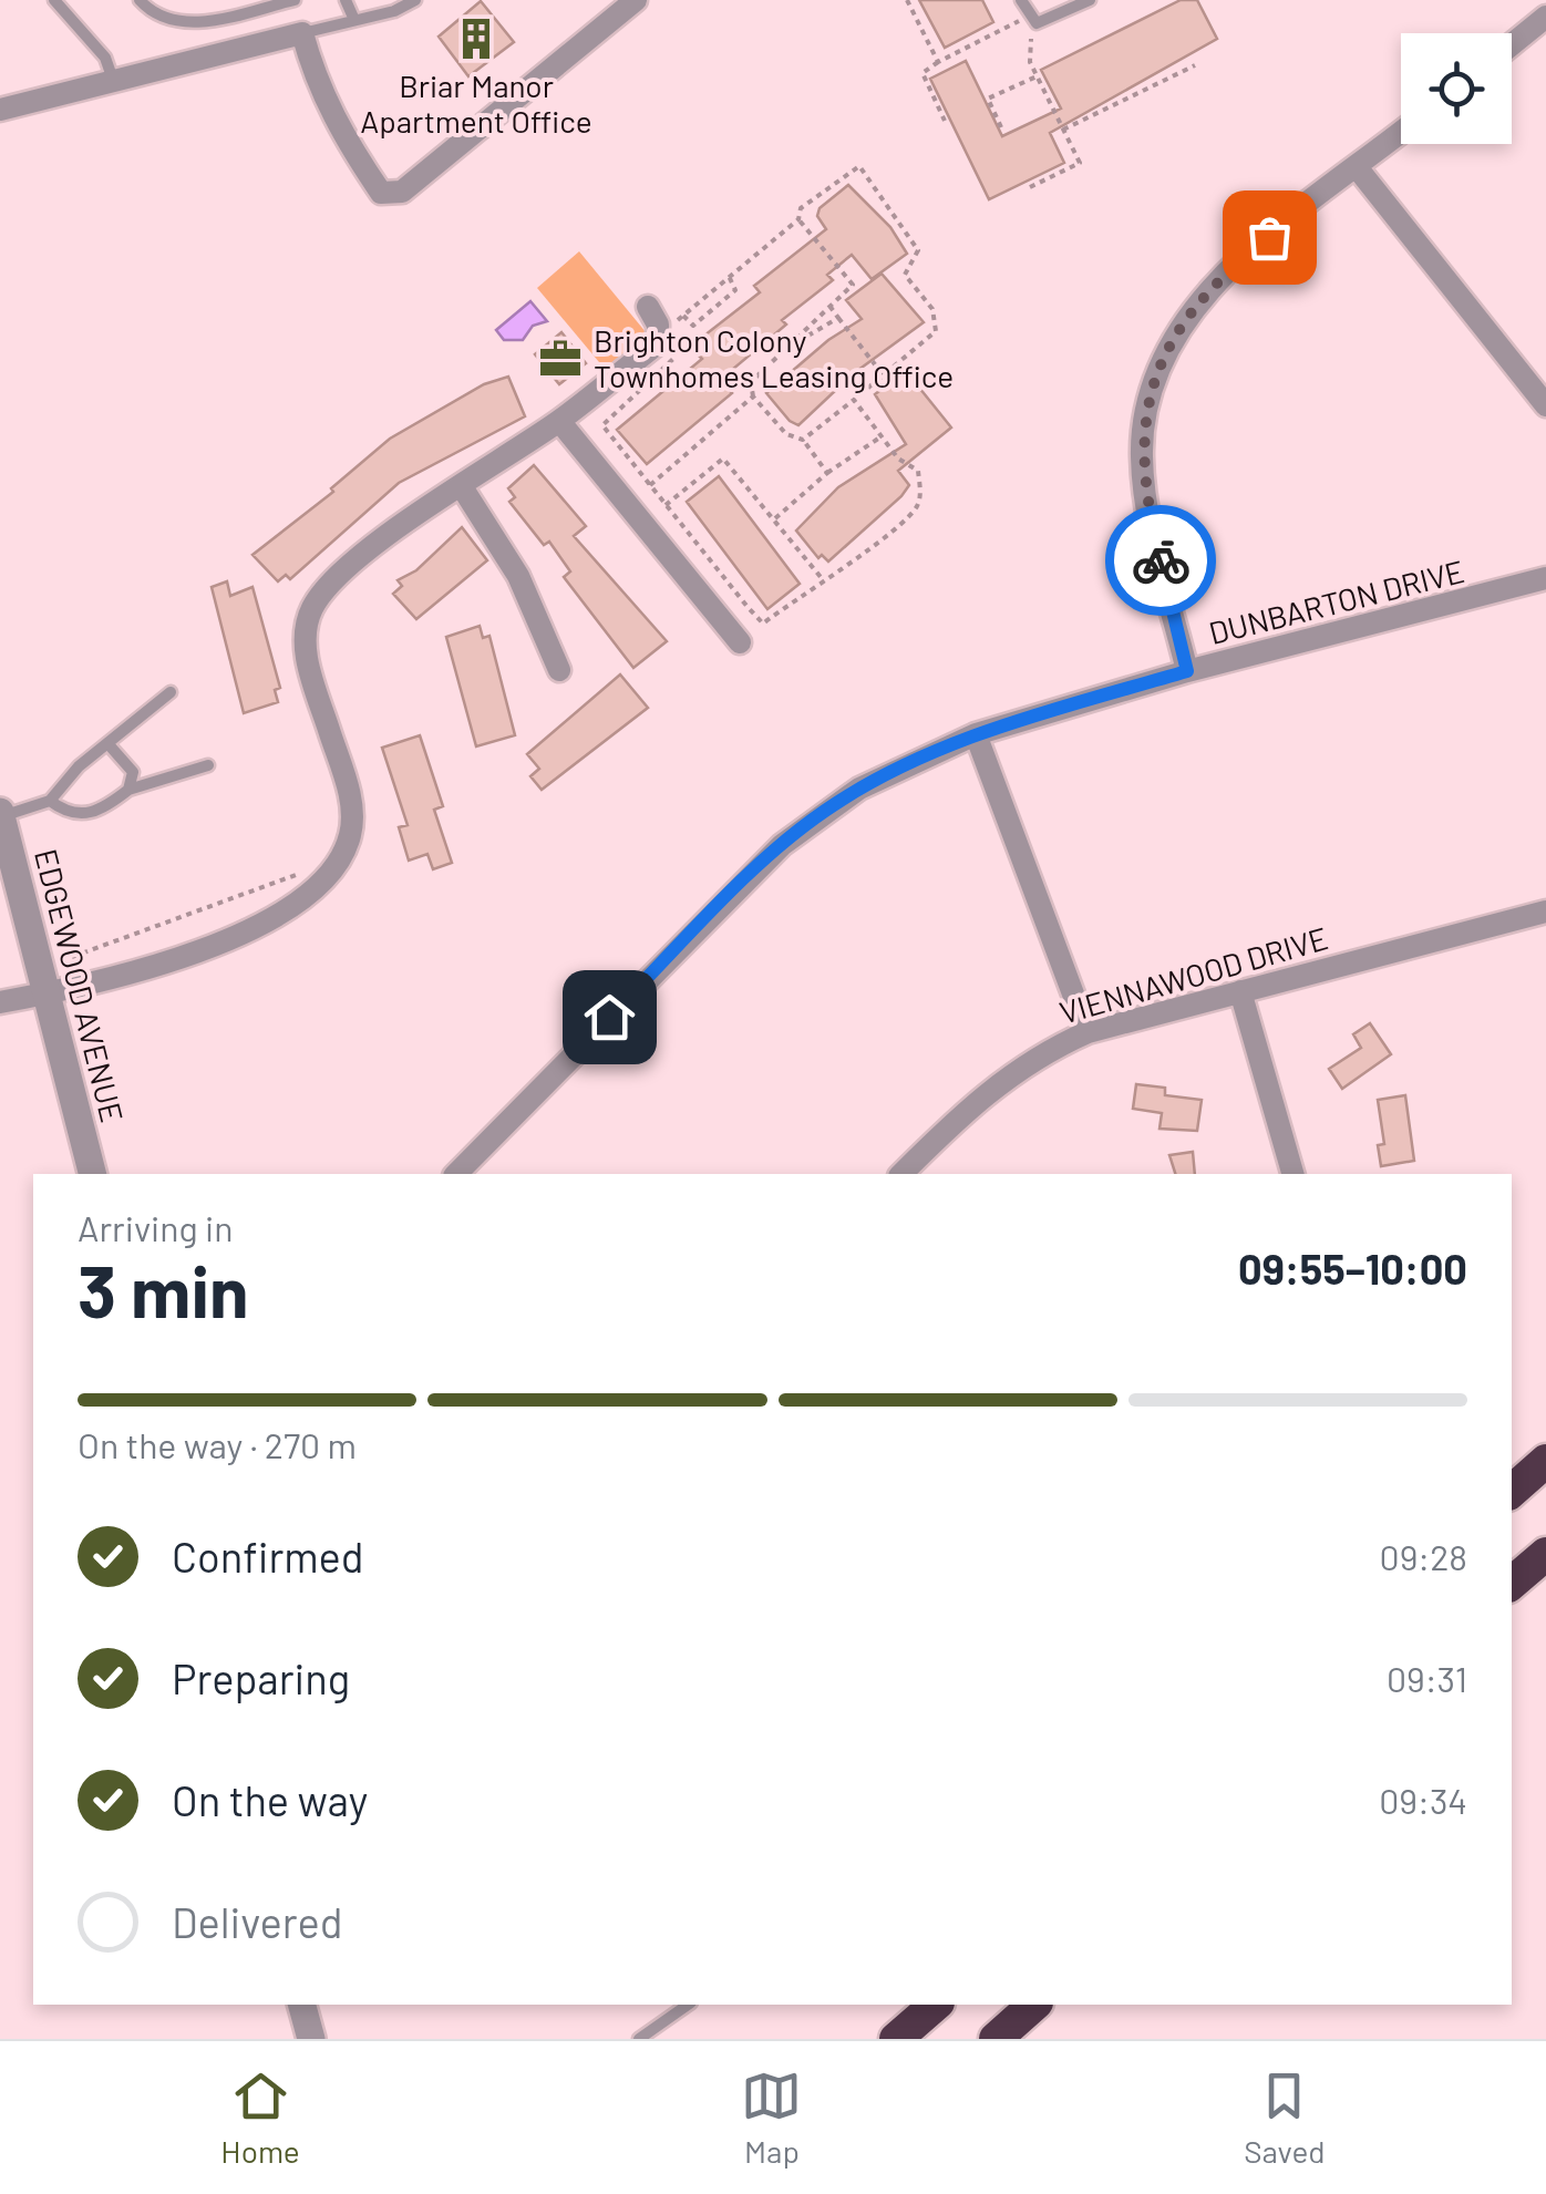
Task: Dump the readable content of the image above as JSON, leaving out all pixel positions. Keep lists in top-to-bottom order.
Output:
{
  "streets": {
    "street": ["DUNBARTON DRIVE", "VIENNAWOOD DRIVE", "EDGEWOOD AVENUE"]
  },
  "places": {
    "building": ["Briar Manor Apartment Office"],
    "office": ["Brighton Colony Townhomes Leasing Office"]
  },
  "page": {
    "heading": ["3 min", "Arriving in", "09:55–10:00"],
    "bar": "On the way · 270 m",
    "list": [
      ["Confirmed", "09:28"],
      ["Preparing", "09:31"],
      ["On the way", "09:34"],
      "Delivered"
    ],
    "tabs": ["Home", "Map", "Saved"]
  }
}
